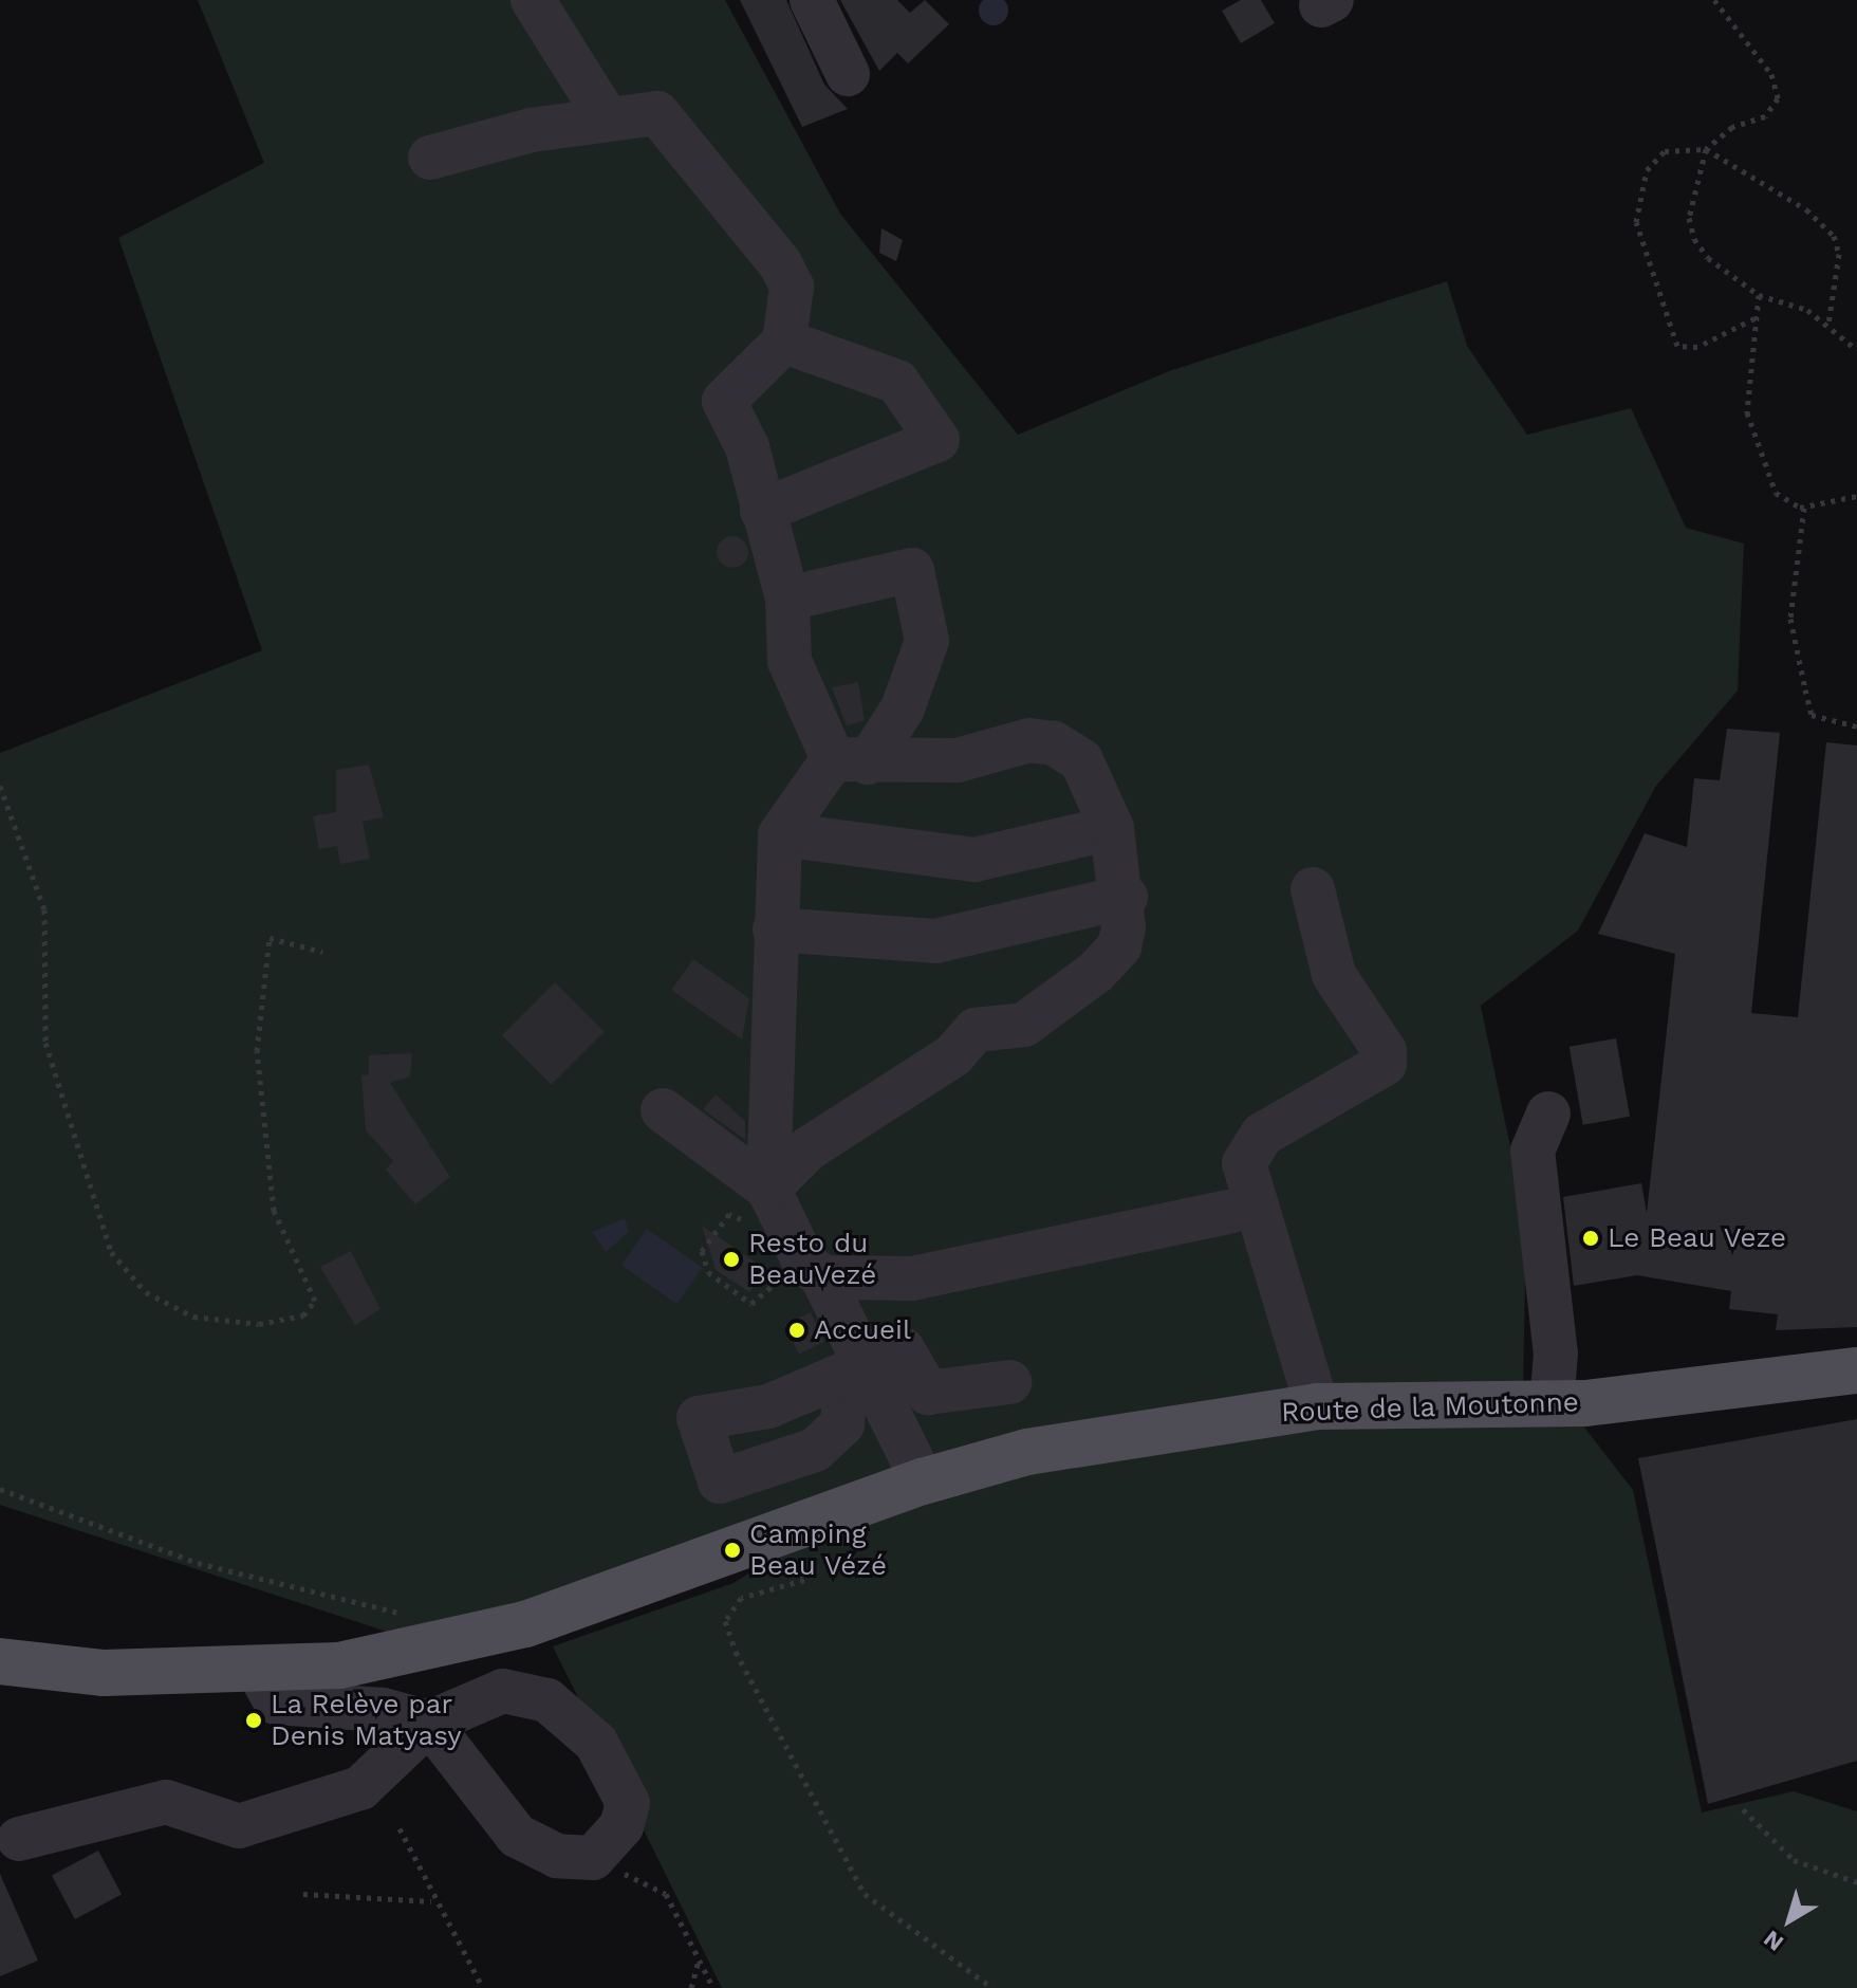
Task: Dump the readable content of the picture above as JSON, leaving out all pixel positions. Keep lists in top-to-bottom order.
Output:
{
  "streets": {
    "main road": ["Route de la Moutonne"]
  },
  "places": [
    "Le Beau Veze",
    "Resto du BeauVezé",
    "Accueil",
    "Camping Beau Vézé",
    "La Relève par Denis Matyasy"
  ],
  "north": "bottom left"
}
